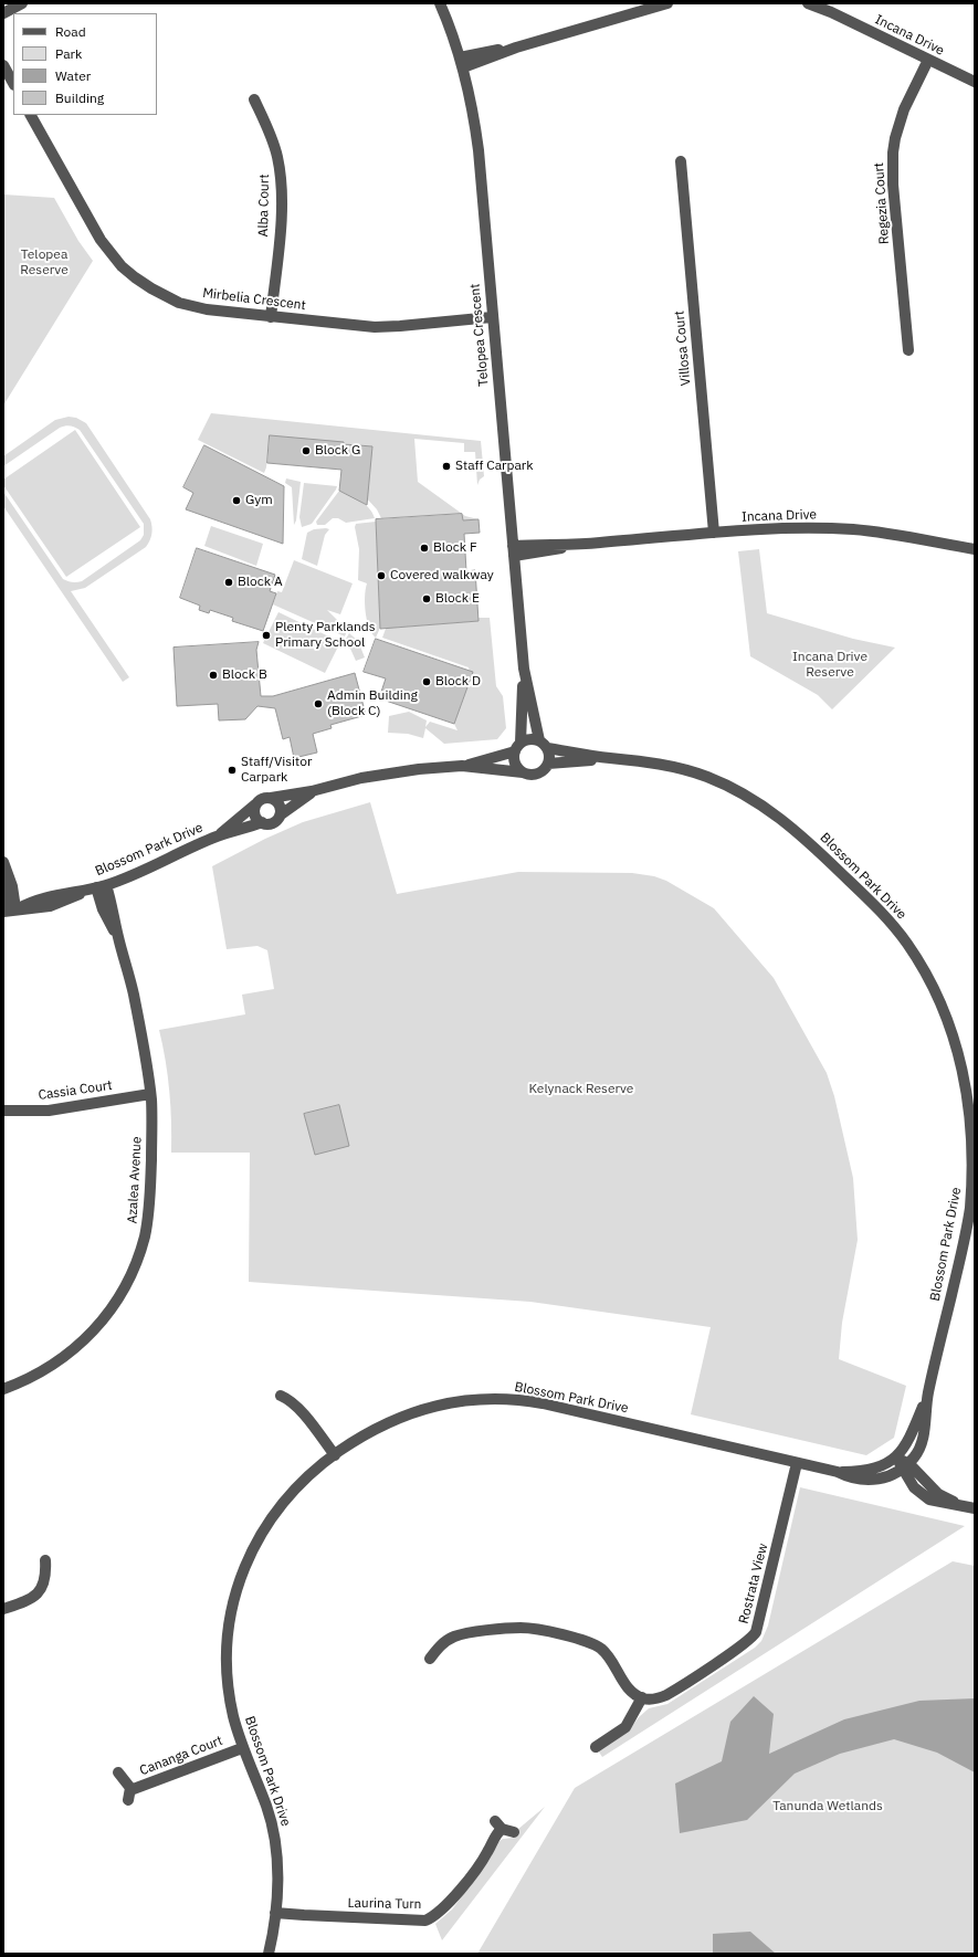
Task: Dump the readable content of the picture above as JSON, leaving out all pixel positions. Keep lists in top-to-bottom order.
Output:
{
  "streets": {
    "street": [
      "Incana Drive",
      "Regezia Court",
      "Alba Court",
      "Mirbelia Crescent",
      "Telopea Crescent",
      "Villosa Court",
      "Blossom Park Drive",
      "Cassia Court",
      "Azalea Avenue",
      "Rostrata View",
      "Cananga Court",
      "Laurina Turn"
    ]
  },
  "crossings": [
    ["Incana Drive", "Regezia Court"],
    ["Incana Drive", "Telopea Crescent"],
    ["Incana Drive", "Villosa Court"],
    ["Alba Court", "Mirbelia Crescent"],
    ["Mirbelia Crescent", "Telopea Crescent"],
    ["Telopea Crescent", "Blossom Park Drive"],
    ["Blossom Park Drive", "Azalea Avenue"],
    ["Blossom Park Drive", "Rostrata View"],
    ["Blossom Park Drive", "Cananga Court"],
    ["Blossom Park Drive", "Laurina Turn"],
    ["Cassia Court", "Azalea Avenue"]
  ],
  "parks": [
    "Telopea Reserve",
    "Incana Drive Reserve",
    "Kelynack Reserve",
    "Tanunda Wetlands"
  ],
  "places": [
    "Block G",
    "Staff Carpark",
    "Gym",
    "Block F",
    "Covered walkway",
    "Block A",
    "Block E",
    "Plenty Parklands Primary School",
    "Block B",
    "Block D",
    "Admin Building (Block C)",
    "Staff/Visitor Carpark"
  ],
  "legend": [
    "Road",
    "Park",
    "Water",
    "Building"
  ]
}
